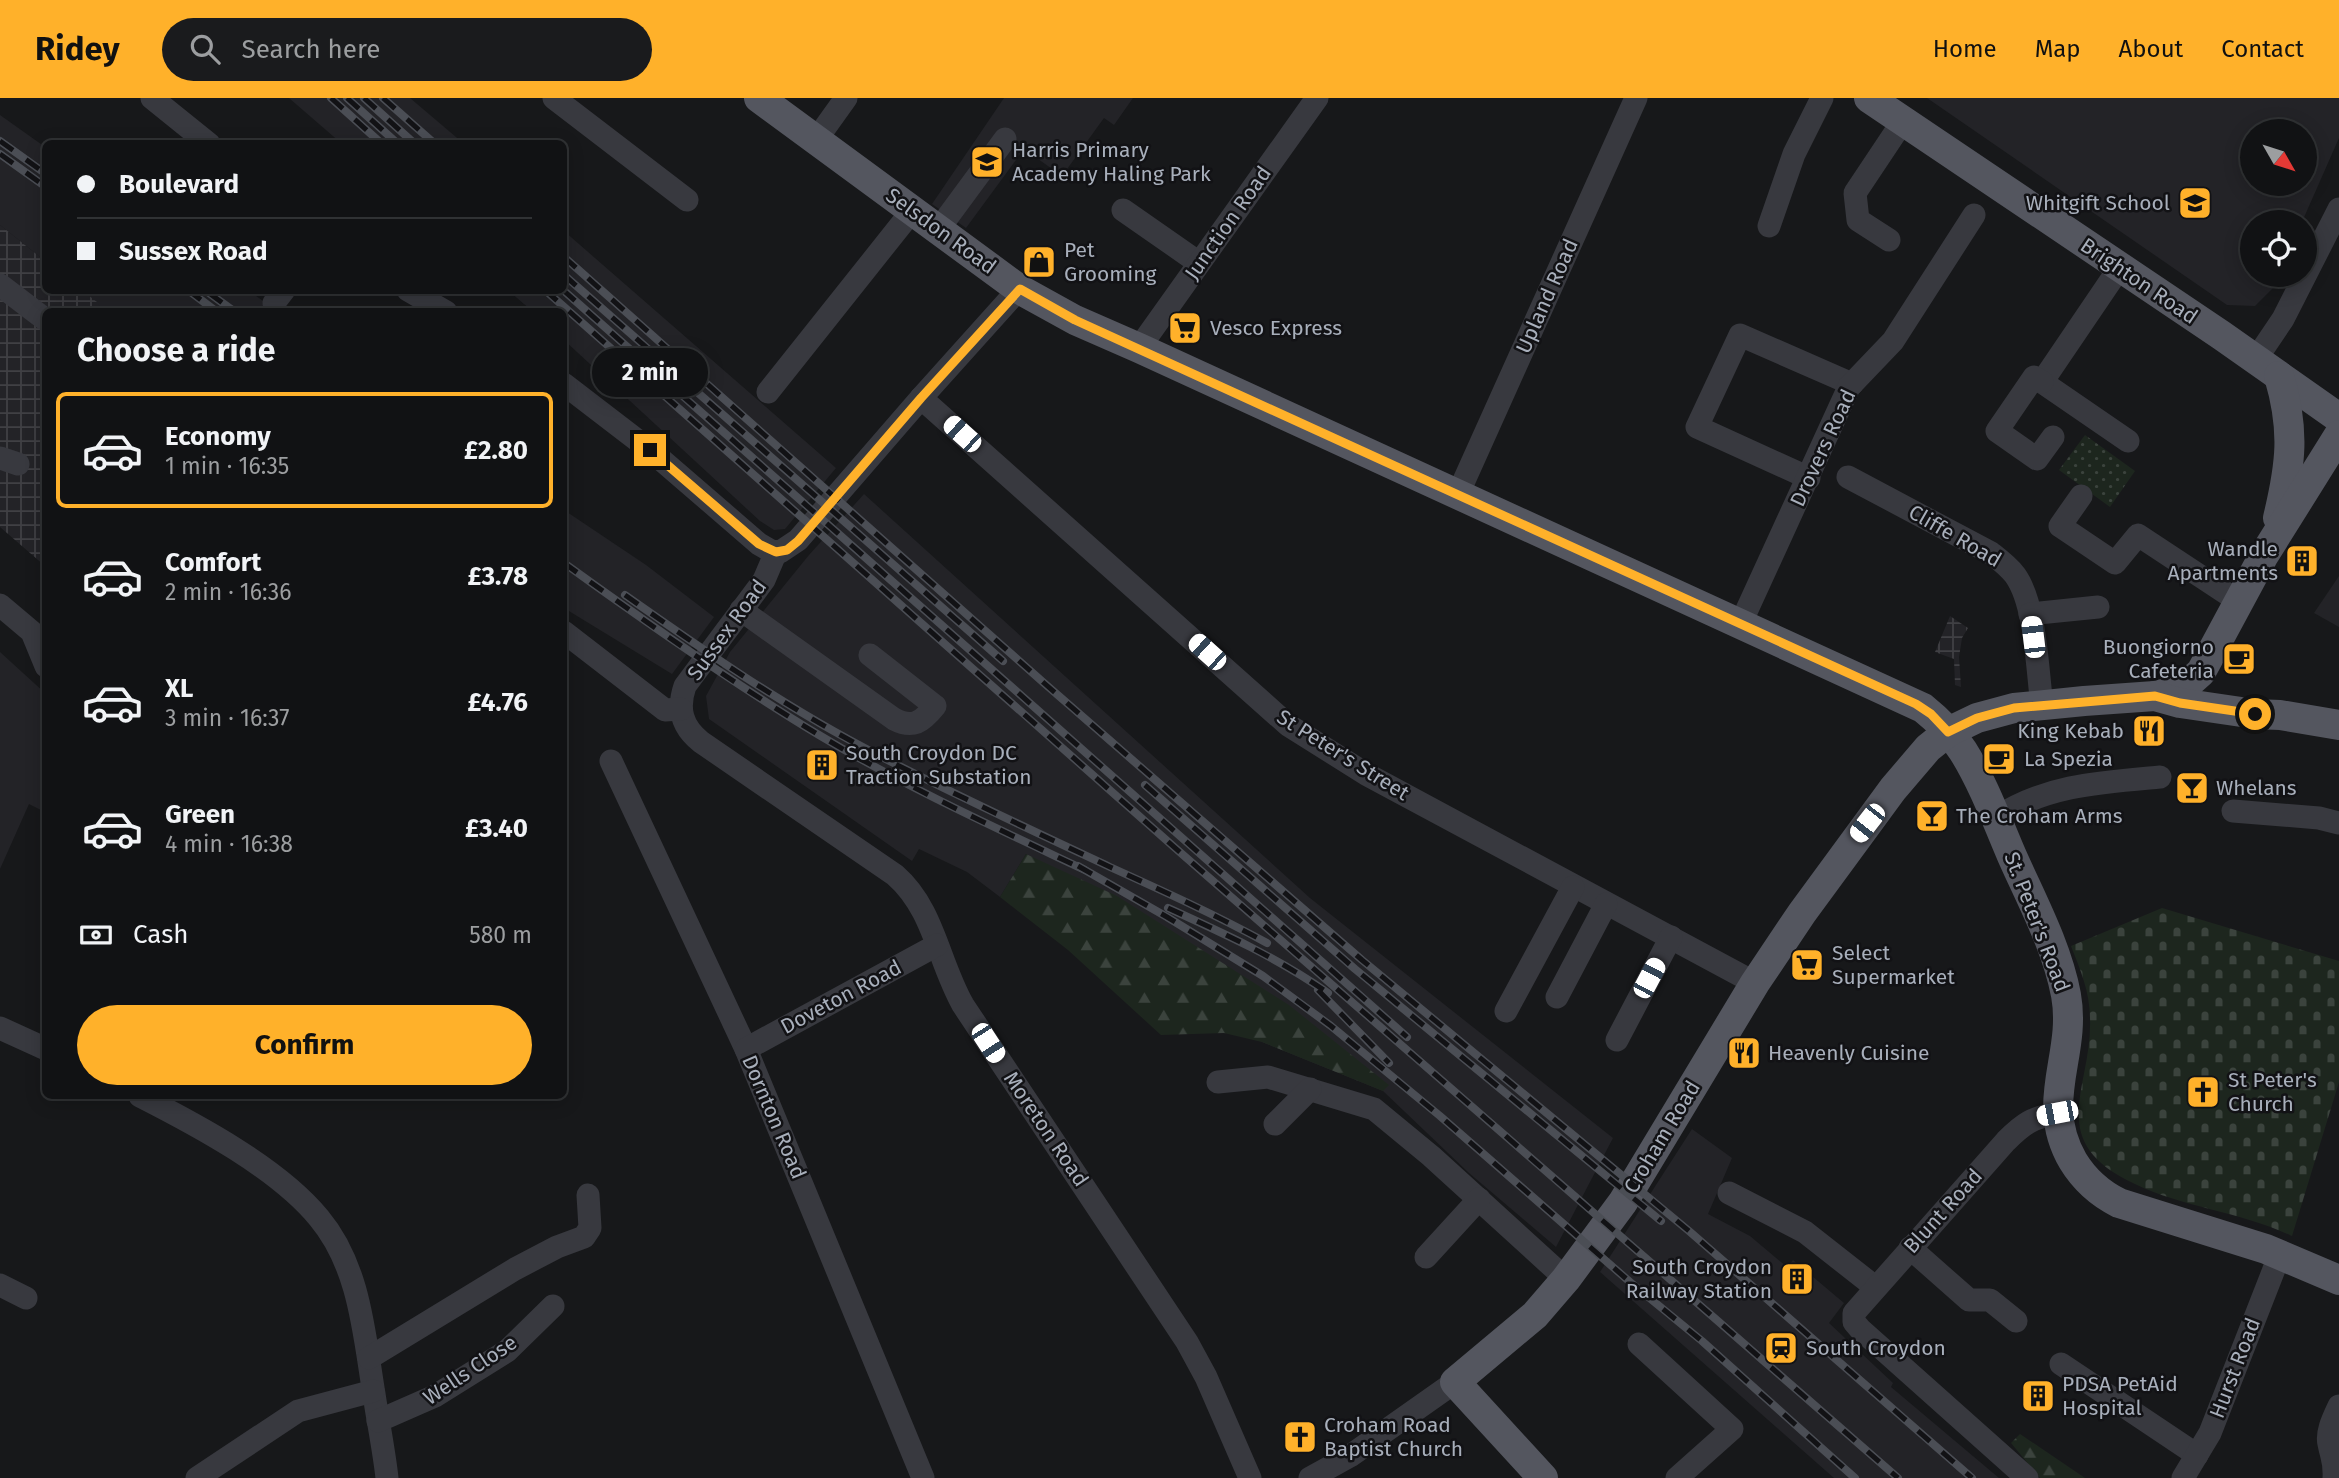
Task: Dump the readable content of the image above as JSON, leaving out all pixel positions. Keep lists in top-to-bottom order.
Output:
{
  "streets": {
    "main road": [
      "Selsdon Road",
      "Brighton Road",
      "St. Peter's Road",
      "Croham Road"
    ],
    "street": [
      "Junction Road",
      "Upland Road",
      "Drovers Road",
      "Cliffe Road",
      "Sussex Road",
      "St Peter's Street",
      "Doveton Road",
      "Dornton Road",
      "Moreton Road",
      "Blunt Road",
      "Hurst Road",
      "Wells Close"
    ]
  },
  "crossings": [
    ["Junction Road", "Selsdon Road"],
    ["Selsdon Road", "Upland Road"],
    ["Selsdon Road", "Drovers Road"],
    ["Selsdon Road", "St. Peter's Road"],
    ["Selsdon Road", "Croham Road"],
    ["Sussex Road", "Moreton Road"],
    ["St Peter's Street", "Croham Road"],
    ["St. Peter's Road", "Croham Road"],
    ["St. Peter's Road", "Blunt Road"],
    ["St. Peter's Road", "Hurst Road"],
    ["Doveton Road", "Dornton Road"],
    ["Doveton Road", "Moreton Road"]
  ],
  "places": {
    "school or university": ["Harris Primary Academy Haling Park", "Whitgift School"],
    "shop": ["Pet Grooming"],
    "supermarket": ["Vesco Express", "Select Supermarket"],
    "building": [
      "Wandle Apartments",
      "South Croydon DC Traction Substation",
      "South Croydon Railway Station",
      "PDSA PetAid Hospital"
    ],
    "cafe": ["Buongiorno Cafeteria", "La Spezia"],
    "restaurant": ["King Kebab", "Heavenly Cuisine"],
    "bar": ["Whelans", "The Croham Arms"],
    "church": ["St Peter's Church", "Croham Road Baptist Church"],
    "station": ["South Croydon"]
  },
  "north": "bottom right",
  "page": {
    "header": "Ridey",
    "search": "Search here",
    "nav": [
      "Home",
      "Map",
      "About",
      "Contact"
    ],
    "banner": ["Boulevard", "Sussex Road"],
    "heading": "Choose a ride",
    "bubble": "2 min",
    "list": [
      {
        "name": "Economy",
        "note": "1 min · 16:35",
        "value": "£2.80"
      },
      {
        "name": "Comfort",
        "note": "2 min · 16:36",
        "value": "£3.78"
      },
      {
        "name": "XL",
        "note": "3 min · 16:37",
        "value": "£4.76"
      },
      {
        "name": "Green",
        "note": "4 min · 16:38",
        "value": "£3.40"
      }
    ],
    "pay": ["Cash", "580 m"],
    "buttons": "Confirm"
  }
}
